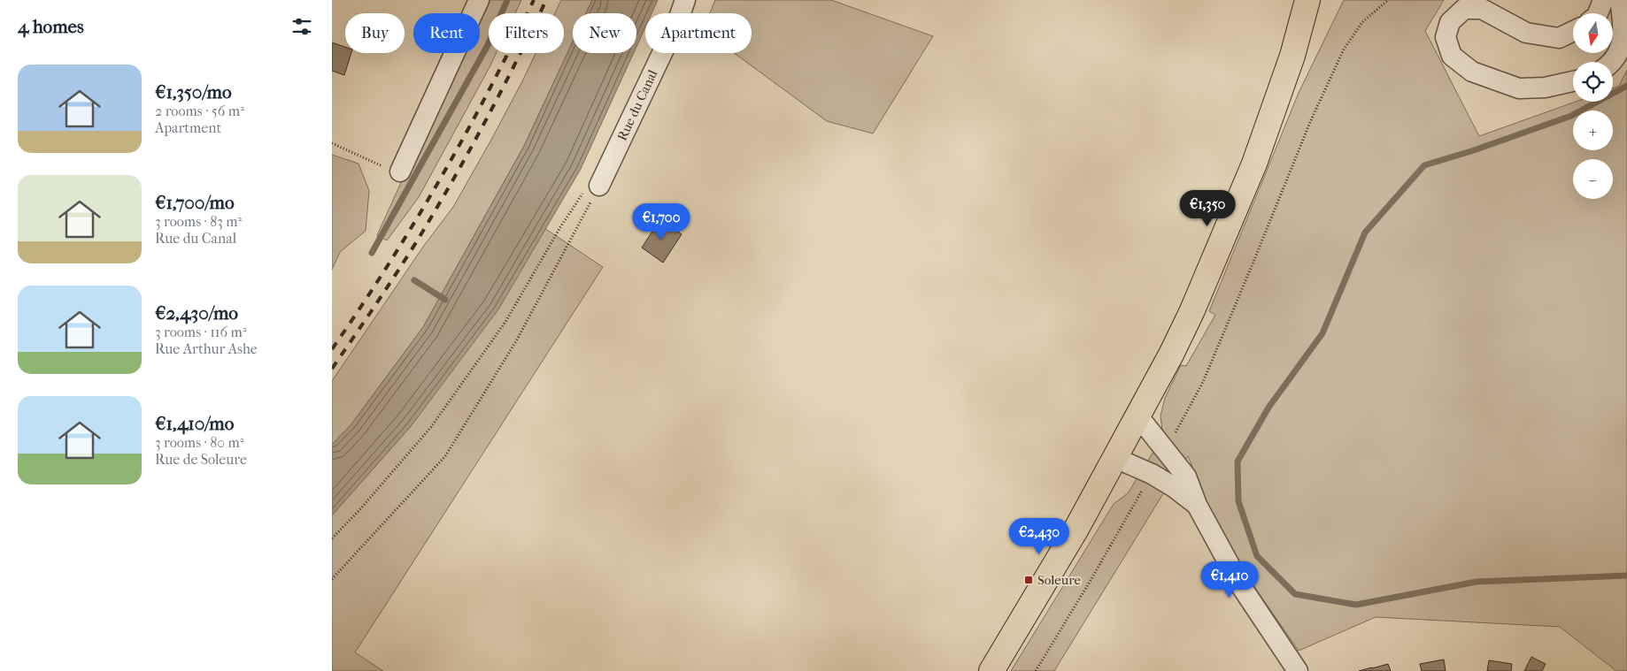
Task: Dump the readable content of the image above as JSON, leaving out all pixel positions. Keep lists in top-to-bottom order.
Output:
{
  "streets": {
    "street": ["Rue du Canal"]
  },
  "places": {
    "transit": ["Soleure"]
  },
  "north": "bottom",
  "page": {
    "heading": "4 homes",
    "map_buttons": ["+", "−"],
    "chip": [
      "Buy",
      "Rent",
      "Filters",
      "New",
      "Apartment"
    ],
    "list": [
      {
        "name": "€1,350/mo",
        "note": "2 rooms · 56 m² · Apartment"
      },
      {
        "name": "€1,700/mo",
        "note": "3 rooms · 83 m² · Rue du Canal"
      },
      {
        "name": "€2,430/mo",
        "note": "3 rooms · 116 m² · Rue Arthur Ashe"
      },
      {
        "name": "€1,410/mo",
        "note": "3 rooms · 80 m² · Rue de Soleure"
      }
    ],
    "price": [
      "€1,350",
      "€1,700",
      "€2,430",
      "€1,410"
    ]
  }
}
